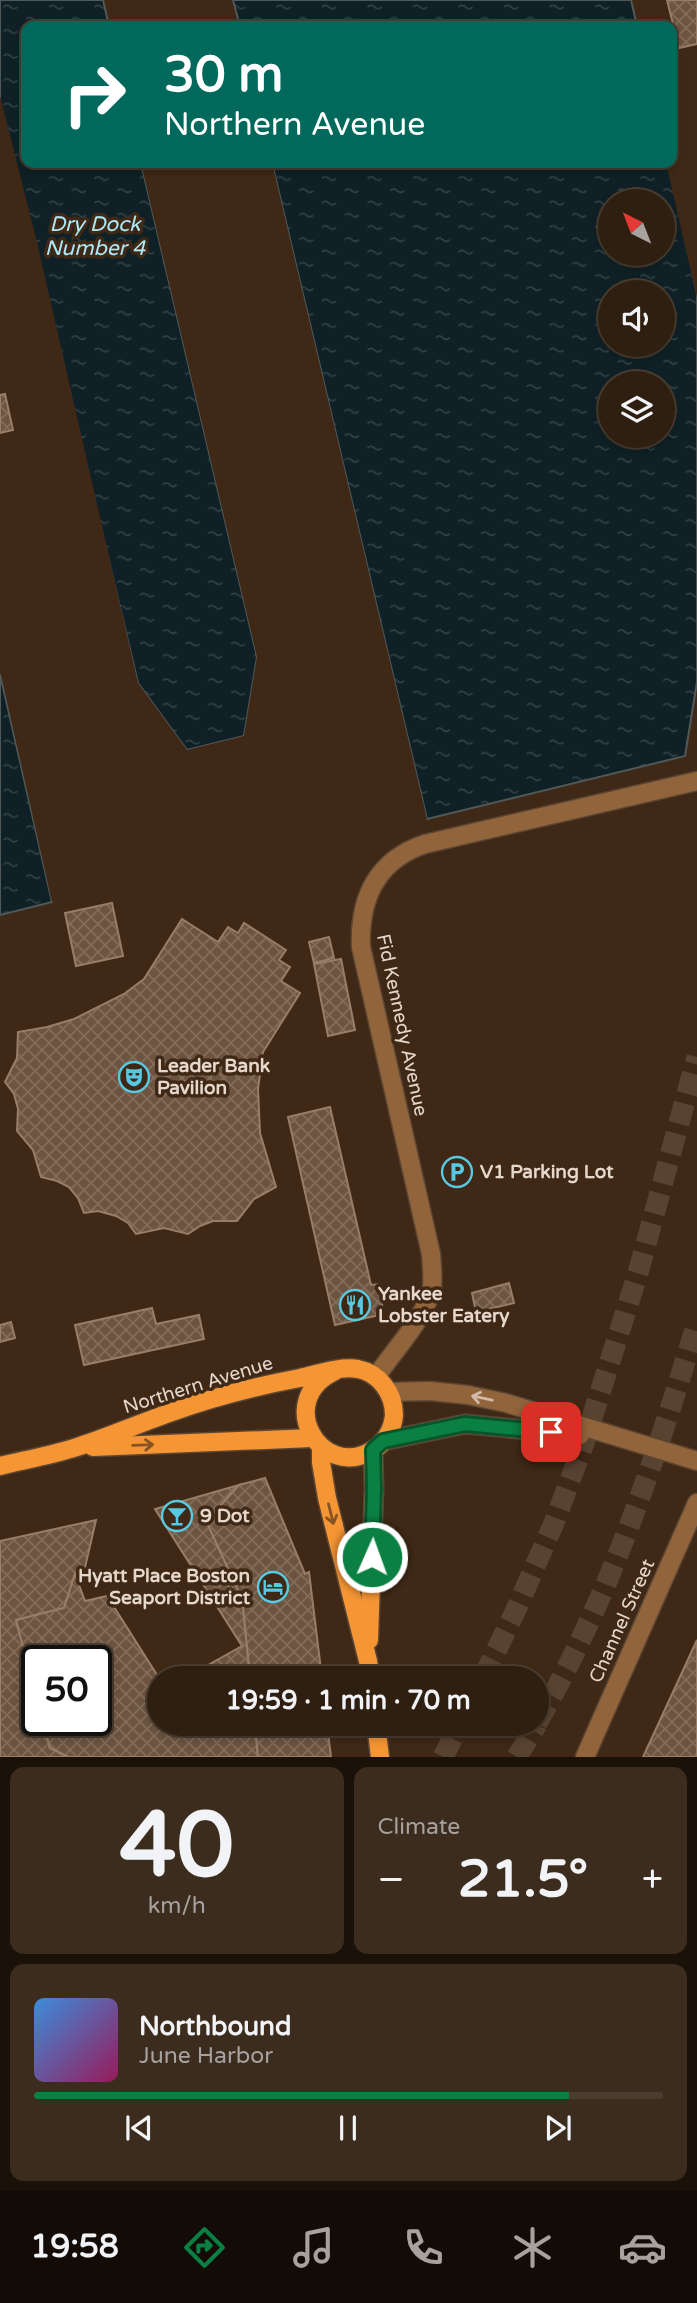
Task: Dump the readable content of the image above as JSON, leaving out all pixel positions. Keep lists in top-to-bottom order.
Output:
{
  "streets": {
    "main road": ["Northern Avenue"],
    "street": ["Fid Kennedy Avenue", "Channel Street"]
  },
  "crossings": [
    ["Fid Kennedy Avenue", "Northern Avenue"]
  ],
  "water": ["Dry Dock Number 4"],
  "places": {
    "theatre": ["Leader Bank Pavilion"],
    "parking": ["V1 Parking Lot"],
    "restaurant": ["Yankee Lobster Eatery"],
    "bar": ["9 Dot"],
    "hotel": ["Hyatt Place Boston Seaport District"]
  },
  "north": "top left",
  "page": {
    "turn": ["30 m", "Northern Avenue"],
    "limit": "50",
    "trip": "19:59 · 1 min · 70 m",
    "tile": [
      ["40", "km/h"],
      "Climate"
    ],
    "heat": ["−", "21.5°", "+"],
    "song": ["Northbound", "June Harbor"],
    "tabs": "19:58"
  }
}
